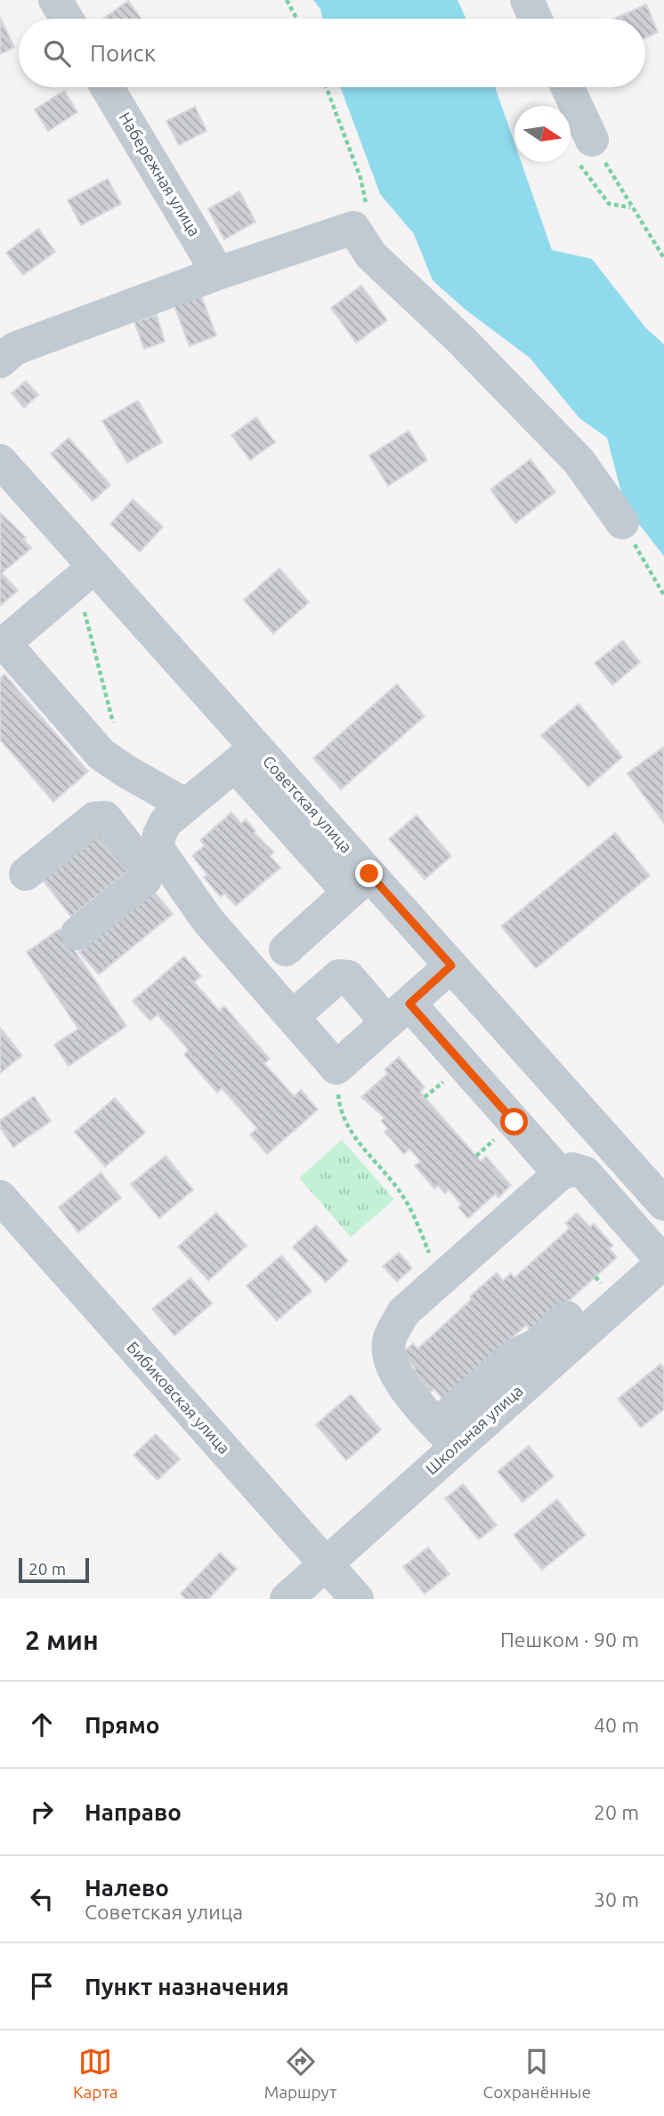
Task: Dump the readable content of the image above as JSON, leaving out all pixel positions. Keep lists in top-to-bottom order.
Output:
{
  "streets": {
    "street": [
      "Набережная улица",
      "Советская улица",
      "Бибиковская улица",
      "Школьная улица"
    ]
  },
  "crossings": [
    ["Бибиковская улица", "Школьная улица"]
  ],
  "scale_bar": "20 m",
  "north": "right",
  "page": {
    "search": "Поиск",
    "scale": "20 m",
    "heading": ["2 мин", "Пешком · 90 m"],
    "list": [
      ["Прямо", "40 m"],
      ["Направо", "20 m"],
      ["Налево", "Советская улица", "30 m"],
      "Пункт назначения"
    ],
    "nav": ["Карта", "Маршрут", "Сохранённые"]
  }
}
